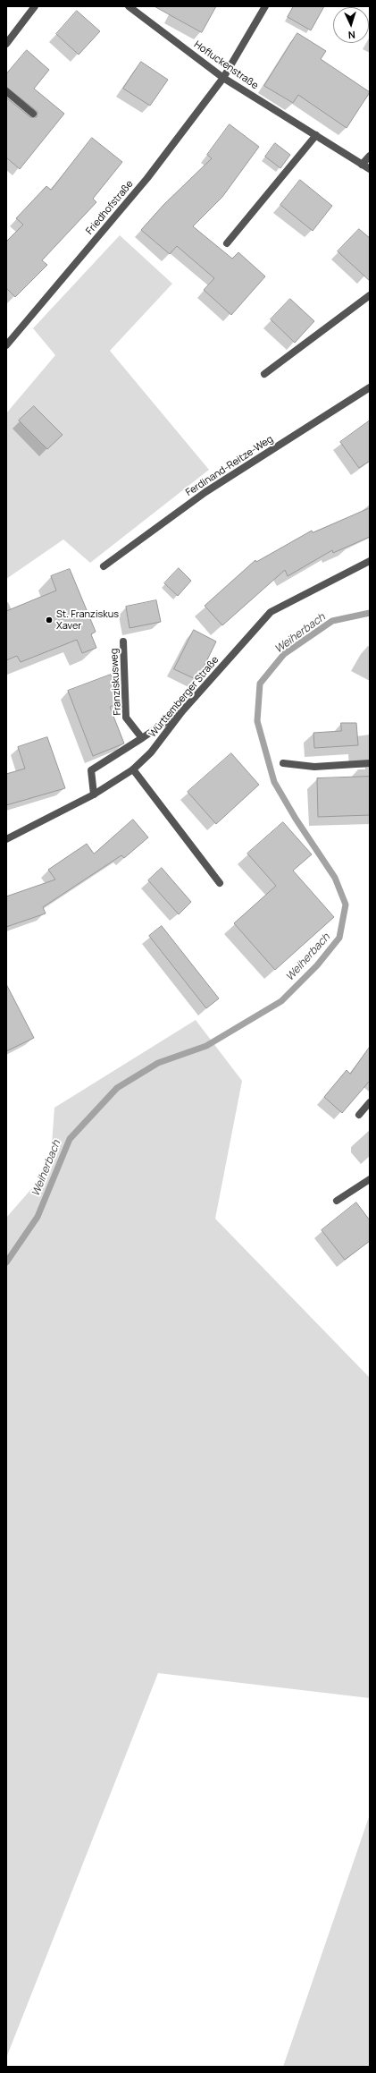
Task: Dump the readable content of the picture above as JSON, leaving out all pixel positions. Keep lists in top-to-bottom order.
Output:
{
  "streets": {
    "street": [
      "Hofluckenstraße",
      "Friedhofstraße",
      "Ferdinand-Reitze-Weg",
      "Franziskusweg",
      "Württemberger Straße"
    ]
  },
  "crossings": [
    ["Hofluckenstraße", "Friedhofstraße"]
  ],
  "water": ["Weiherbach"],
  "places": ["St. Franziskus Xaver"],
  "north": "bottom"
}
